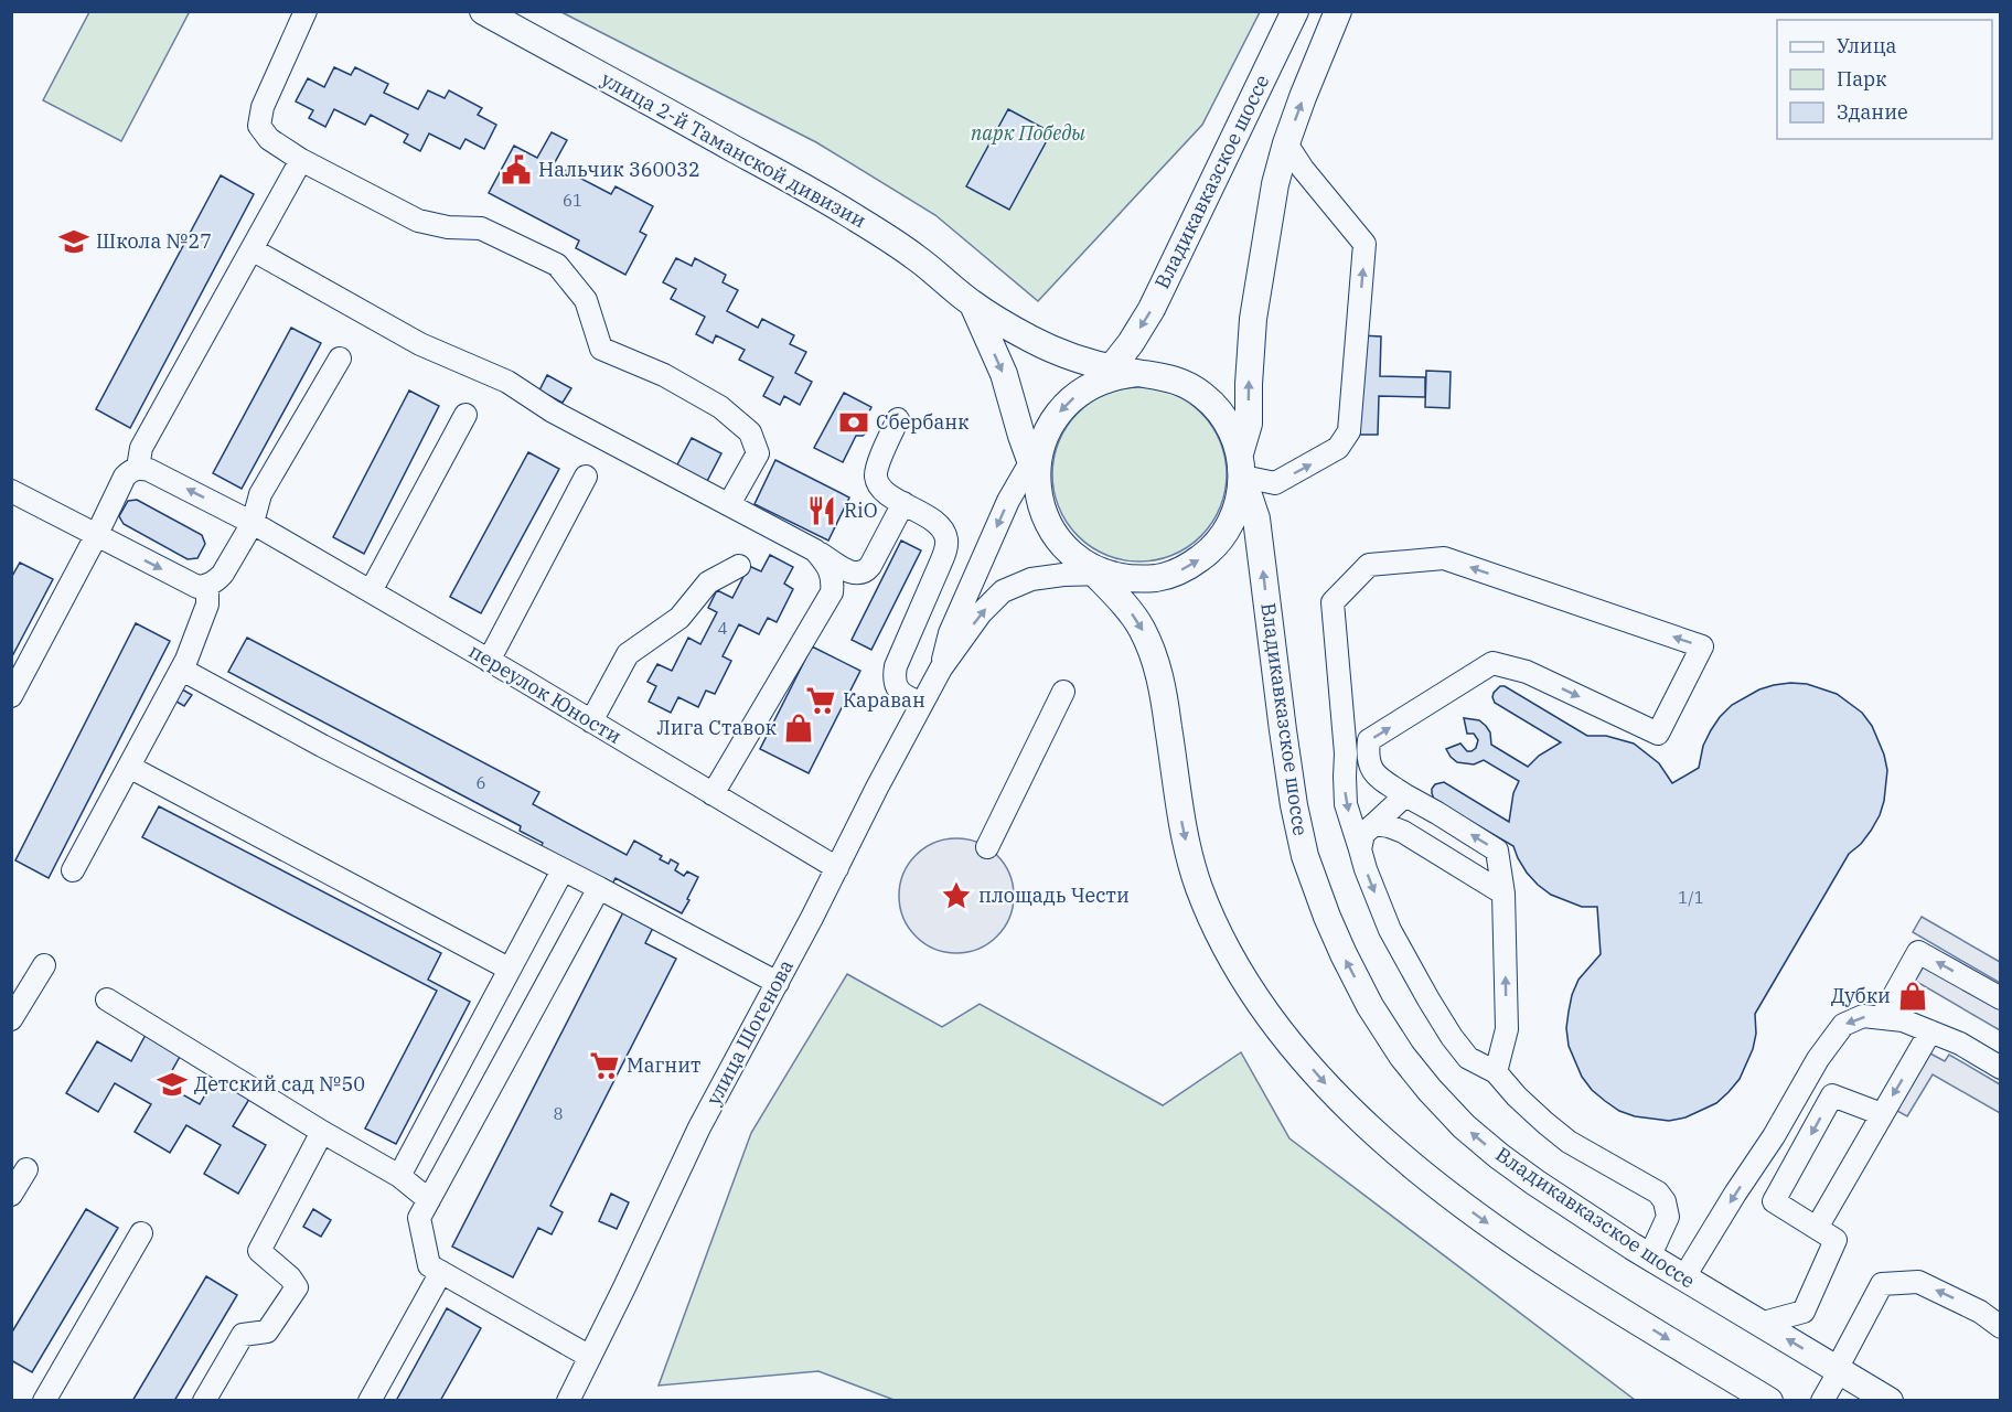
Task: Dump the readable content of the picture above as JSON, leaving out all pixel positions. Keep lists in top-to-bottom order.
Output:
{
  "streets": {
    "main road": ["улица 2-й Таманской дивизии", "Владикавказское шоссе"],
    "street": ["переулок Юности", "улица Шогенова"]
  },
  "crossings": [
    ["переулок Юности", "улица Шогенова"]
  ],
  "parks": ["парк Победы"],
  "places": {
    "public building": ["Нальчик 360032"],
    "school or university": ["Школа №27", "Детский сад №50"],
    "bank": ["Сбербанк"],
    "restaurant": ["RiO"],
    "supermarket": ["Караван", "Магнит"],
    "shop": ["Лига Ставок", "Дубки"],
    "place": ["площадь Чести"]
  },
  "house_numbers": [
    "61",
    "4",
    "6",
    "1/1",
    "8"
  ],
  "legend": ["Улица", "Парк", "Здание"]
}
